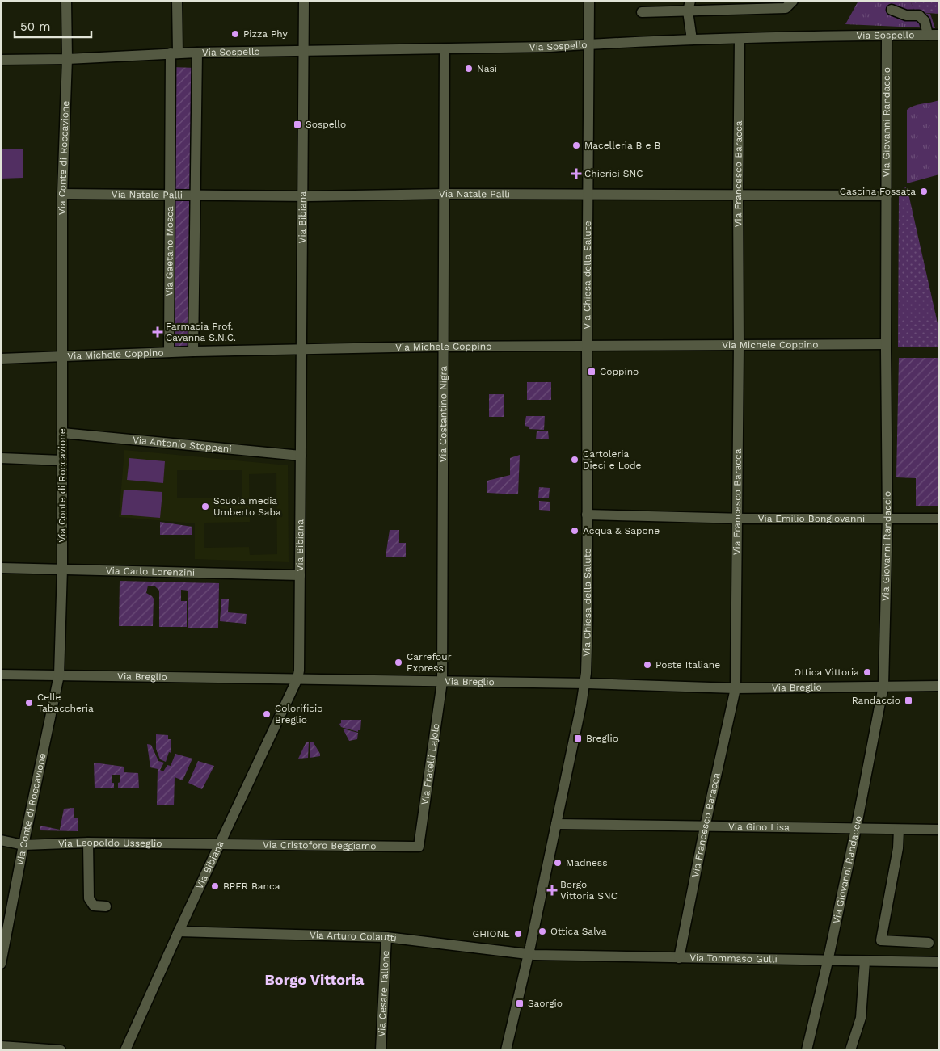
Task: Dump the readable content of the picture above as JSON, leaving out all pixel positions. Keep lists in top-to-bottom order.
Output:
{
  "streets": {
    "street": [
      "Via Sospello",
      "Via Giovanni Randaccio",
      "Via Conte di Roccavione",
      "Via Francesco Baracca",
      "Via Natale Palli",
      "Via Bibiana",
      "Via Gaetano Mosca",
      "Via Chiesa della Salute",
      "Via Michele Coppino",
      "Via Costantino Nigra",
      "Via Antonio Stoppani",
      "Via Emilio Bongiovanni",
      "Via Carlo Lorenzini",
      "Via Breglio",
      "Via Fratelli Lajolo",
      "Via Gino Lisa",
      "Via Leopoldo Usseglio",
      "Via Cristoforo Beggiamo",
      "Via Arturo Colautti",
      "Via Tommaso Gulli",
      "Via Cesare Tallone"
    ]
  },
  "crossings": [
    ["Via Sospello", "Via Giovanni Randaccio"],
    ["Via Sospello", "Via Conte di Roccavione"],
    ["Via Sospello", "Via Francesco Baracca"],
    ["Via Sospello", "Via Bibiana"],
    ["Via Sospello", "Via Gaetano Mosca"],
    ["Via Sospello", "Via Chiesa della Salute"],
    ["Via Sospello", "Via Costantino Nigra"],
    ["Via Giovanni Randaccio", "Via Natale Palli"],
    ["Via Giovanni Randaccio", "Via Michele Coppino"],
    ["Via Giovanni Randaccio", "Via Emilio Bongiovanni"],
    ["Via Giovanni Randaccio", "Via Breglio"],
    ["Via Giovanni Randaccio", "Via Gino Lisa"],
    ["Via Giovanni Randaccio", "Via Tommaso Gulli"],
    ["Via Conte di Roccavione", "Via Natale Palli"],
    ["Via Conte di Roccavione", "Via Michele Coppino"],
    ["Via Conte di Roccavione", "Via Antonio Stoppani"],
    ["Via Conte di Roccavione", "Via Carlo Lorenzini"],
    ["Via Conte di Roccavione", "Via Breglio"],
    ["Via Conte di Roccavione", "Via Leopoldo Usseglio"],
    ["Via Francesco Baracca", "Via Natale Palli"],
    ["Via Francesco Baracca", "Via Michele Coppino"],
    ["Via Francesco Baracca", "Via Emilio Bongiovanni"],
    ["Via Francesco Baracca", "Via Breglio"],
    ["Via Francesco Baracca", "Via Gino Lisa"],
    ["Via Francesco Baracca", "Via Tommaso Gulli"],
    ["Via Natale Palli", "Via Bibiana"],
    ["Via Natale Palli", "Via Gaetano Mosca"],
    ["Via Natale Palli", "Via Chiesa della Salute"],
    ["Via Natale Palli", "Via Costantino Nigra"],
    ["Via Bibiana", "Via Michele Coppino"],
    ["Via Bibiana", "Via Antonio Stoppani"],
    ["Via Bibiana", "Via Carlo Lorenzini"],
    ["Via Bibiana", "Via Breglio"],
    ["Via Bibiana", "Via Leopoldo Usseglio"],
    ["Via Bibiana", "Via Cristoforo Beggiamo"],
    ["Via Bibiana", "Via Arturo Colautti"],
    ["Via Gaetano Mosca", "Via Michele Coppino"],
    ["Via Chiesa della Salute", "Via Michele Coppino"],
    ["Via Chiesa della Salute", "Via Emilio Bongiovanni"],
    ["Via Chiesa della Salute", "Via Breglio"],
    ["Via Chiesa della Salute", "Via Gino Lisa"],
    ["Via Chiesa della Salute", "Via Arturo Colautti"],
    ["Via Chiesa della Salute", "Via Tommaso Gulli"],
    ["Via Michele Coppino", "Via Costantino Nigra"],
    ["Via Costantino Nigra", "Via Breglio"],
    ["Via Costantino Nigra", "Via Fratelli Lajolo"],
    ["Via Breglio", "Via Fratelli Lajolo"],
    ["Via Fratelli Lajolo", "Via Cristoforo Beggiamo"],
    ["Via Leopoldo Usseglio", "Via Cristoforo Beggiamo"],
    ["Via Arturo Colautti", "Via Tommaso Gulli"],
    ["Via Arturo Colautti", "Via Cesare Tallone"]
  ],
  "districts": ["Borgo Vittoria"],
  "places": {
    "other": [
      "Pizza Phy",
      "Nasi",
      "Macelleria B e B",
      "Cascina Fossata",
      "Cartoleria Dieci e Lode",
      "Scuola media Umberto Saba",
      "Acqua & Sapone",
      "Carrefour Express",
      "Poste Italiane",
      "Ottica Vittoria",
      "Celle Tabaccheria",
      "Colorificio Breglio",
      "Madness",
      "BPER Banca",
      "Ottica Salva",
      "GHIONE"
    ],
    "transit": [
      "Sospello",
      "Coppino",
      "Randaccio",
      "Breglio",
      "Saorgio"
    ],
    "health": ["Chierici SNC", "Farmacia Prof. Cavanna S.N.C.", "Borgo Vittoria SNC"]
  },
  "scale_bar": "50 m"
}
